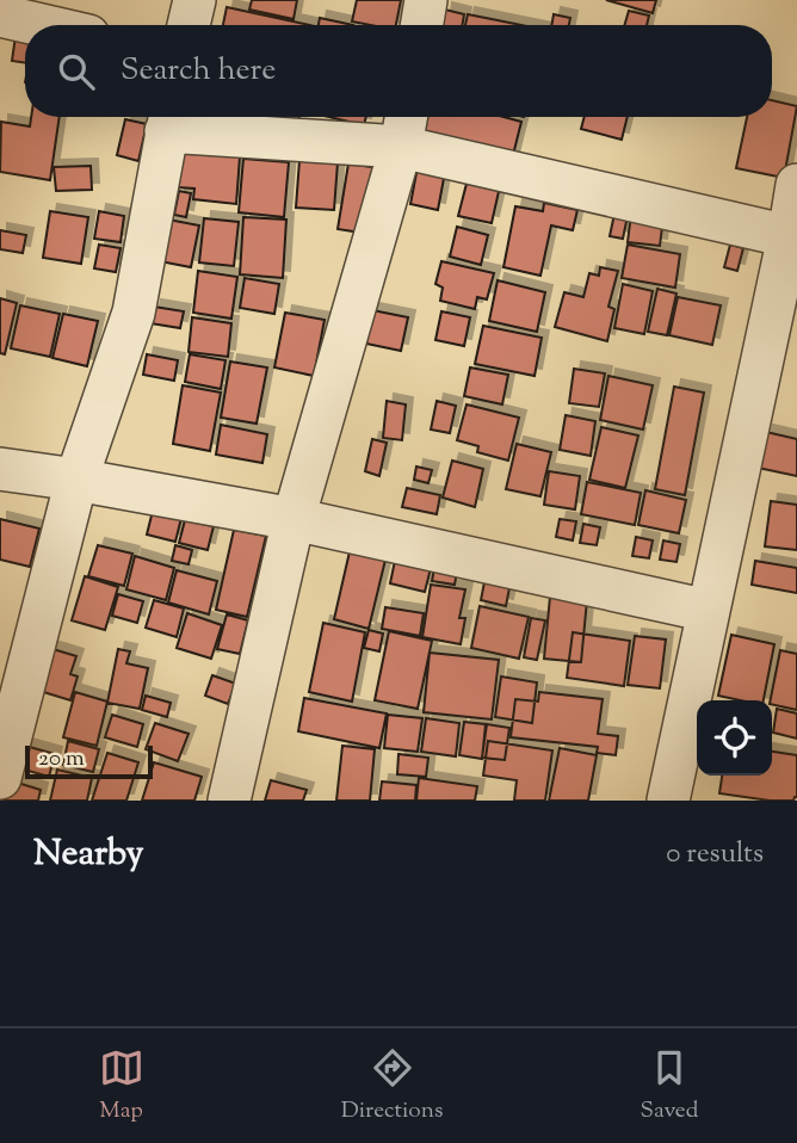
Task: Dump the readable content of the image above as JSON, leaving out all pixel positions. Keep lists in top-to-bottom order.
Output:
{
  "scale_bar": "20 m",
  "page": {
    "search": "Search here",
    "scale": "20 m",
    "heading": ["Nearby", "0 results"],
    "nav": ["Map", "Directions", "Saved"]
  }
}
